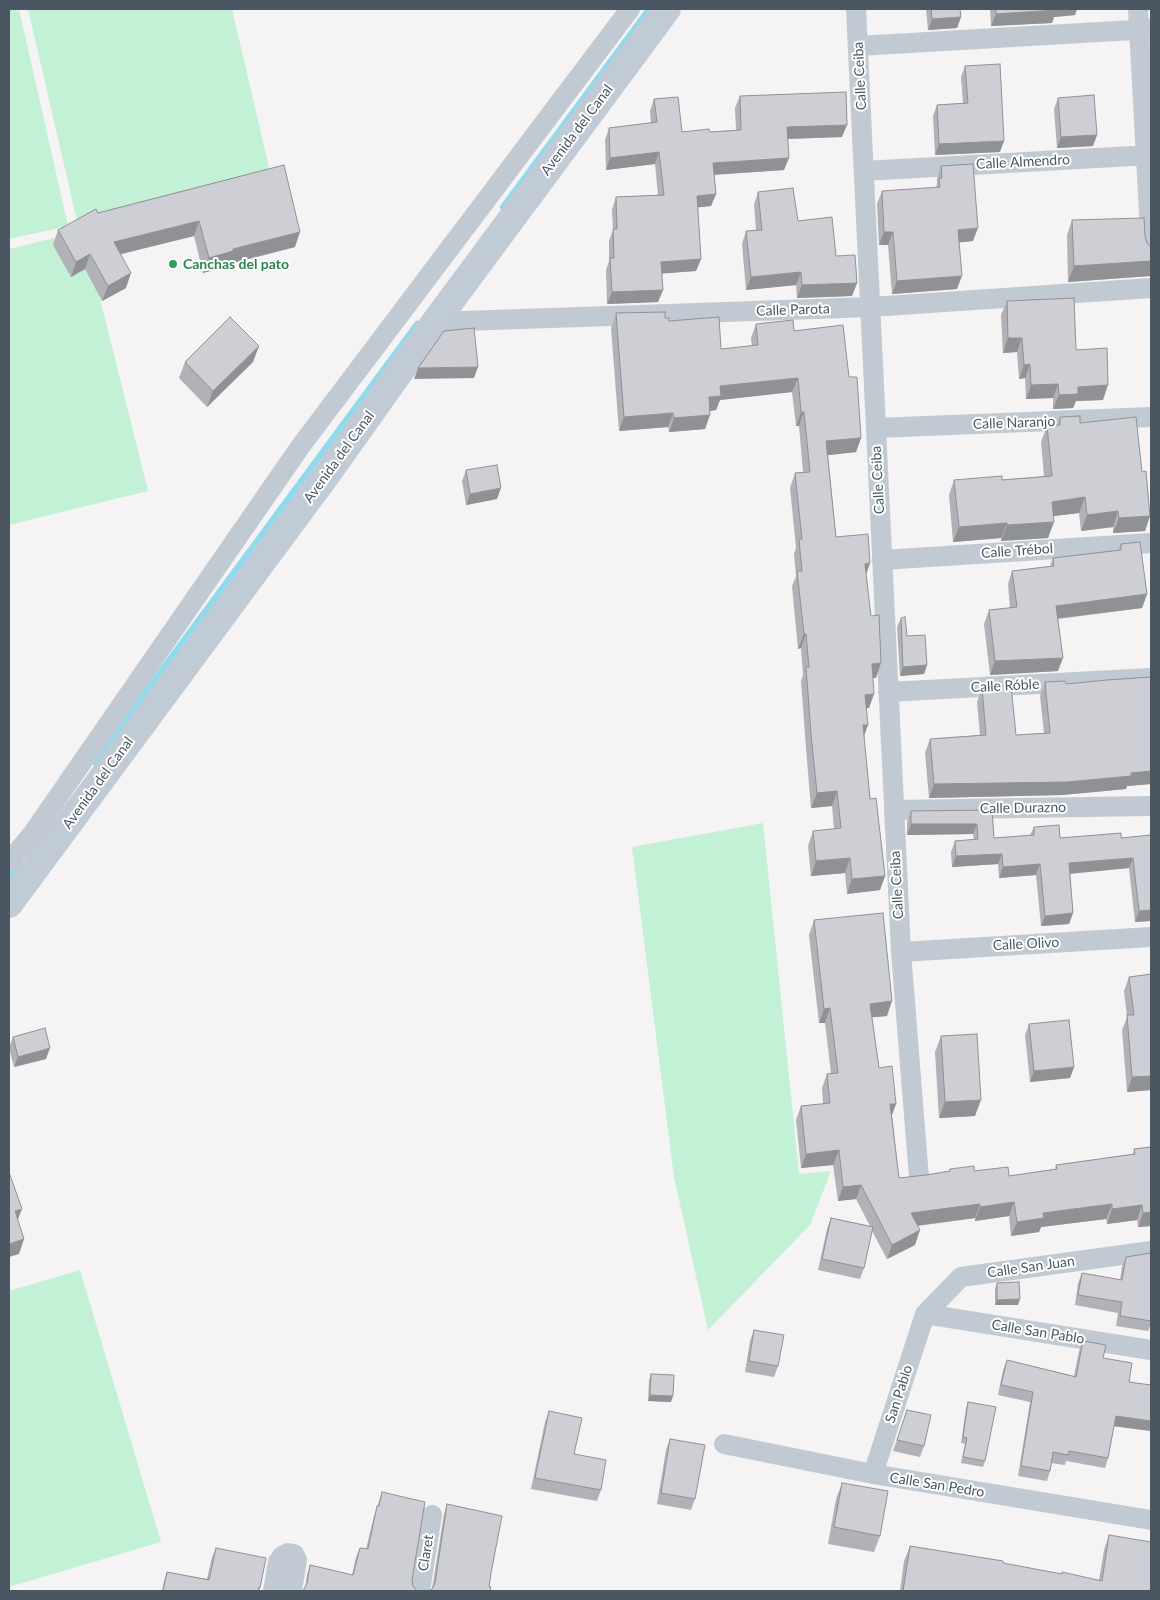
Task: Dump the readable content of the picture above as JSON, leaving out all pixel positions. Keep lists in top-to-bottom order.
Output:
{
  "streets": {
    "street": [
      "Calle Ceiba",
      "Avenida del Canal",
      "Calle Almendro",
      "Calle Parota",
      "Calle Naranjo",
      "Calle Trébol",
      "Calle Róble",
      "Calle Durazno",
      "Calle Olivo",
      "Calle San Juan",
      "Calle San Pablo",
      "San Pablo",
      "Calle San Pedro",
      "Claret"
    ]
  },
  "crossings": [
    ["Calle Ceiba", "Calle Almendro"],
    ["Calle Ceiba", "Calle Parota"],
    ["Calle Ceiba", "Calle Naranjo"],
    ["Calle Ceiba", "Calle Trébol"],
    ["Calle Ceiba", "Calle Róble"],
    ["Calle Ceiba", "Calle Durazno"],
    ["Calle Ceiba", "Calle Olivo"],
    ["Avenida del Canal", "Calle Parota"],
    ["Calle San Juan", "Calle San Pablo"],
    ["Calle San Juan", "San Pablo"],
    ["Calle San Pablo", "San Pablo"],
    ["San Pablo", "Calle San Pedro"]
  ],
  "places": ["Canchas del pato"]
}
